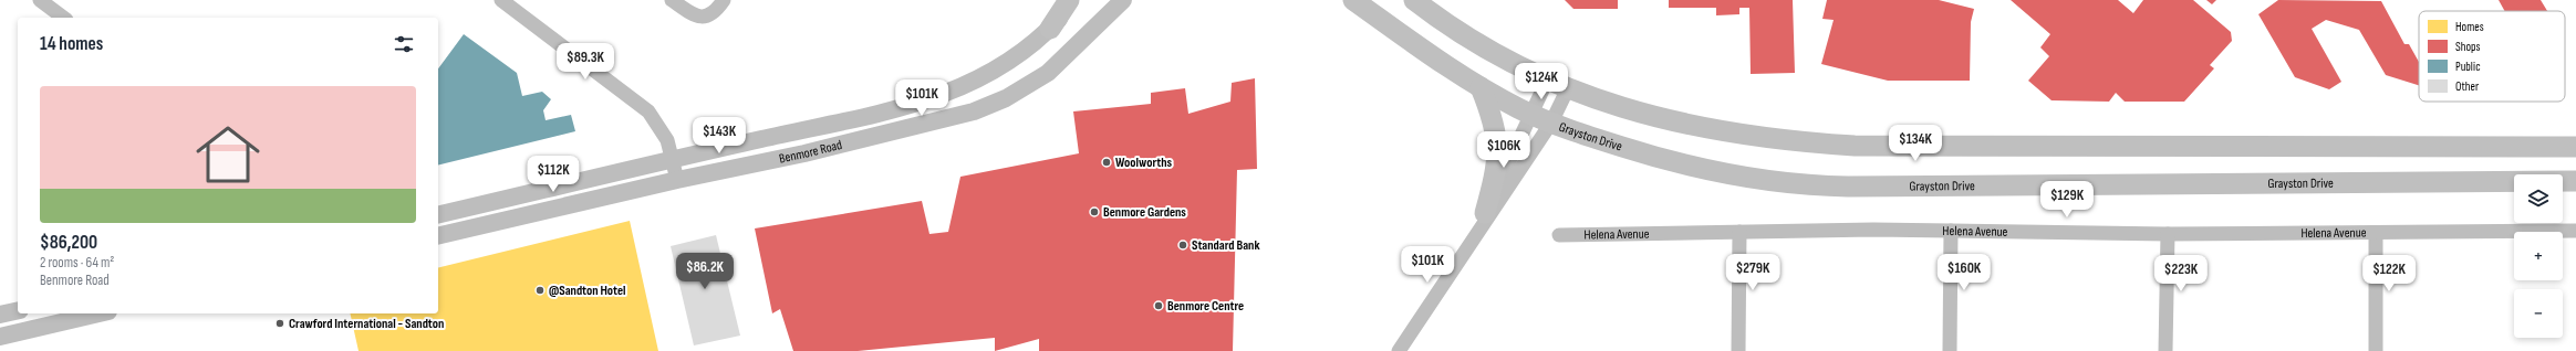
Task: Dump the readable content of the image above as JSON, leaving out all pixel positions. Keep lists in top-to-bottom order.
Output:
{
  "streets": {
    "main road": ["Grayston Drive"],
    "street": ["Benmore Road", "Helena Avenue"]
  },
  "places": [
    "Woolworths",
    "Benmore Gardens",
    "Standard Bank",
    "@Sandton Hotel",
    "Benmore Centre",
    "Crawford International - Sandton"
  ],
  "legend": [
    "Homes",
    "Shops",
    "Public",
    "Other"
  ],
  "page": {
    "heading": "14 homes",
    "price": [
      "$89.3K",
      "$124K",
      "$101K",
      "$143K",
      "$134K",
      "$106K",
      "$112K",
      "$129K",
      "$101K",
      "$86.2K",
      "$279K",
      "$160K",
      "$223K",
      "$122K"
    ],
    "list": [
      {
        "name": "$86,200",
        "note": "2 rooms · 64 m² · Benmore Road"
      }
    ],
    "map_buttons": ["+", "−"]
  }
}
